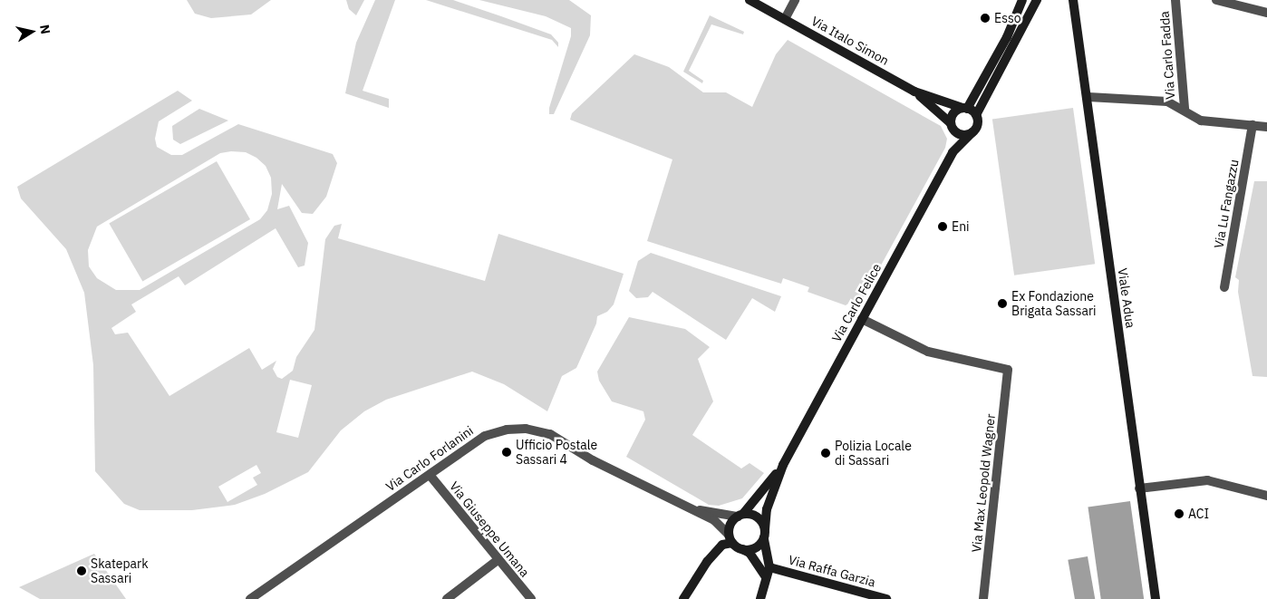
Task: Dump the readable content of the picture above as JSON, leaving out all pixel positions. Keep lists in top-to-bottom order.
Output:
{
  "streets": {
    "main road": [
      "Via Italo Simon",
      "Viale Adua",
      "Via Carlo Felice",
      "Via Raffa Garzia"
    ],
    "street": [
      "Via Carlo Fadda",
      "Via Lu Fangazzu",
      "Via Carlo Forlanini",
      "Via Max Leopold Wagner",
      "Via Giuseppe Umana"
    ]
  },
  "crossings": [
    ["Via Italo Simon", "Via Carlo Felice"],
    ["Via Carlo Felice", "Via Carlo Forlanini"],
    ["Via Carlo Felice", "Via Max Leopold Wagner"],
    ["Via Carlo Felice", "Via Raffa Garzia"],
    ["Via Carlo Forlanini", "Via Giuseppe Umana"]
  ],
  "places": [
    "Esso",
    "Eni",
    "Ex Fondazione Brigata Sassari",
    "Ufficio Postale Sassari 4",
    "Polizia Locale di Sassari",
    "ACI",
    "Skatepark Sassari"
  ],
  "north": "right"
}
